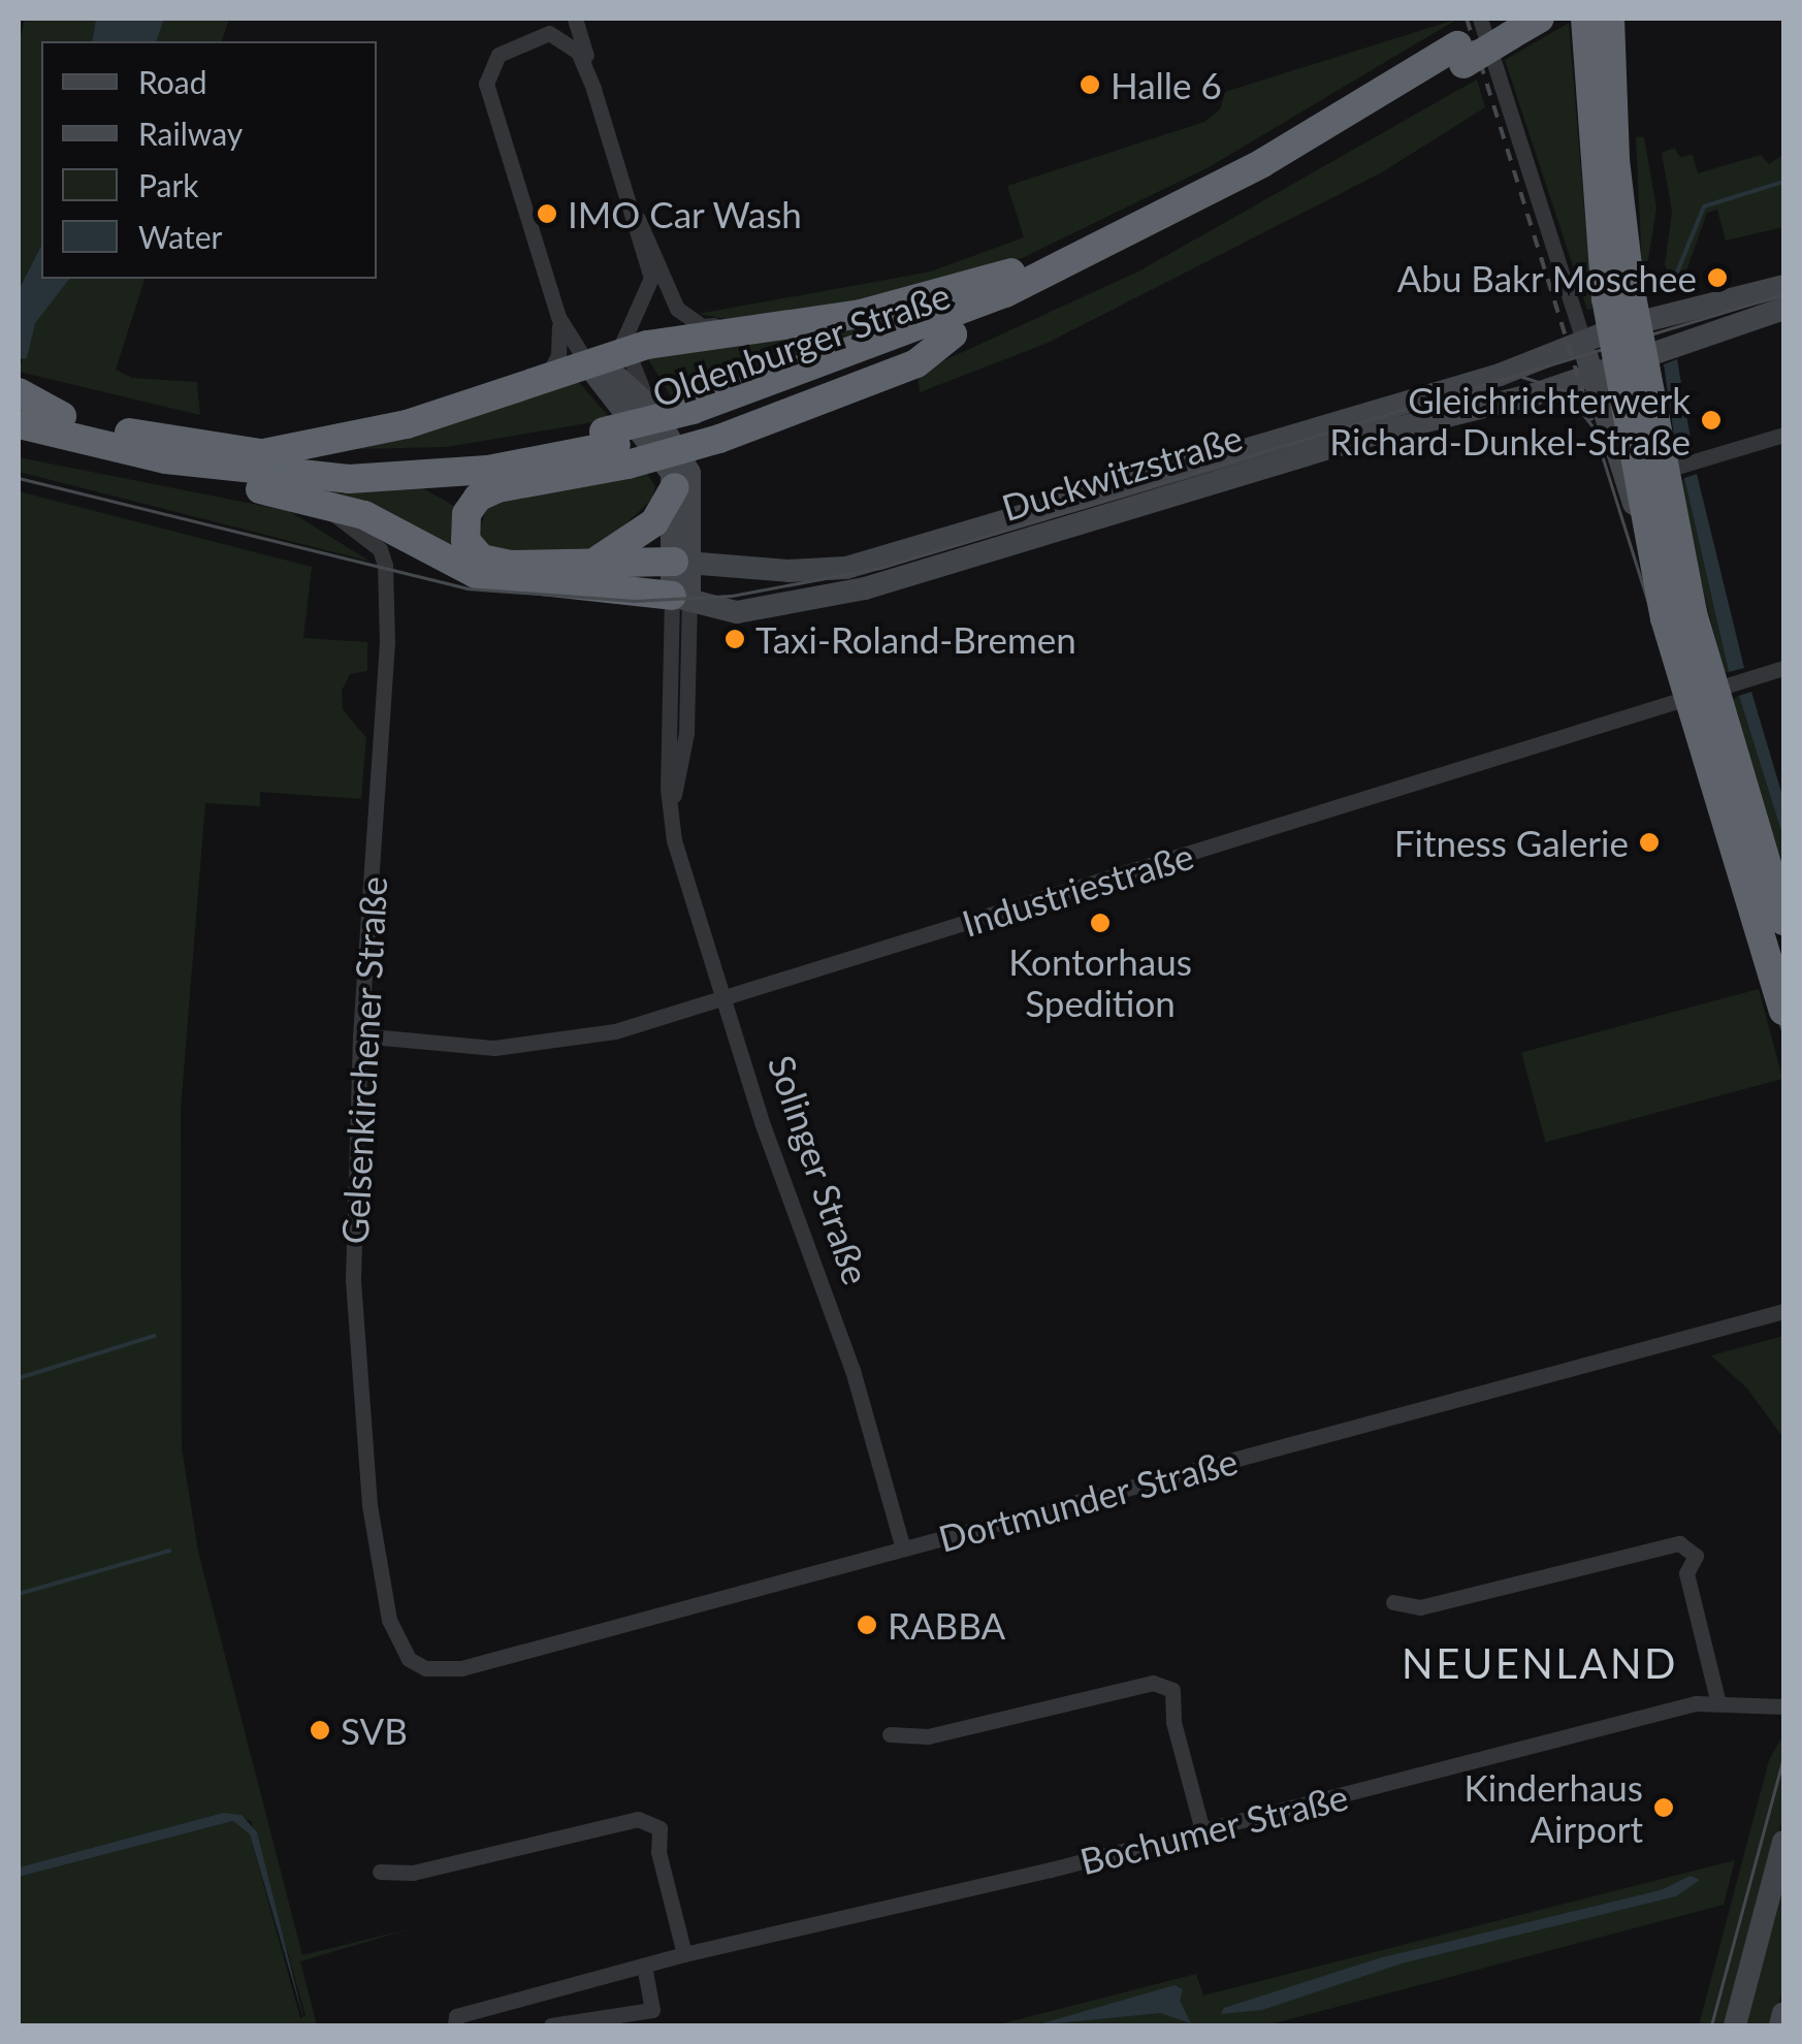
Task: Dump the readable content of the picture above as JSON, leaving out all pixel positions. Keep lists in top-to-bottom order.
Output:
{
  "streets": {
    "highway": ["Oldenburger Straße"],
    "main road": ["Duckwitzstraße", "Solinger Straße"],
    "street": [
      "Industriestraße",
      "Gelsenkirchener Straße",
      "Dortmunder Straße",
      "Bochumer Straße"
    ]
  },
  "crossings": [
    ["Duckwitzstraße", "Solinger Straße"],
    ["Industriestraße", "Gelsenkirchener Straße"],
    ["Industriestraße", "Solinger Straße"],
    ["Gelsenkirchener Straße", "Dortmunder Straße"],
    ["Solinger Straße", "Dortmunder Straße"]
  ],
  "districts": ["NEUENLAND"],
  "places": [
    "Halle 6",
    "IMO Car Wash",
    "Abu Bakr Moschee",
    "Gleichrichterwerk Richard-Dunkel-Straße",
    "Taxi-Roland-Bremen",
    "Fitness Galerie",
    "Kontorhaus Spedition",
    "RABBA",
    "SVB",
    "Kinderhaus Airport"
  ],
  "legend": [
    "Road",
    "Railway",
    "Park",
    "Water"
  ]
}
